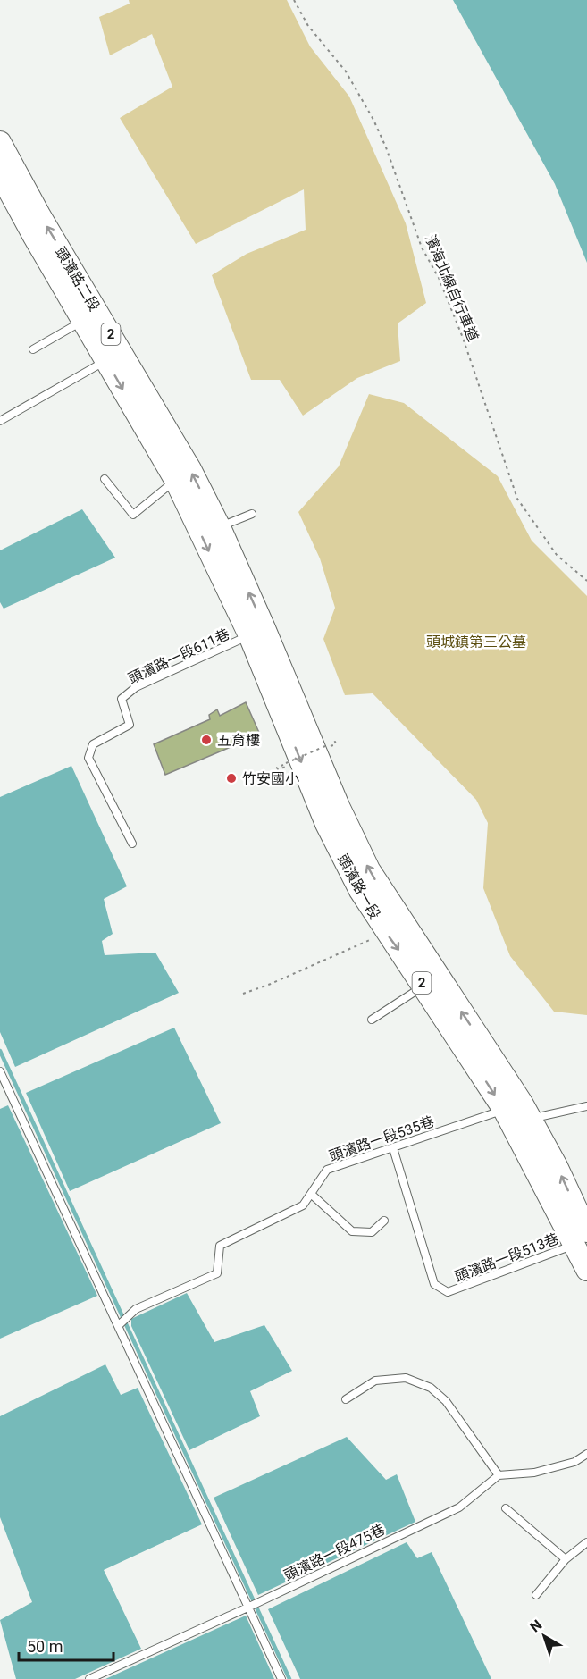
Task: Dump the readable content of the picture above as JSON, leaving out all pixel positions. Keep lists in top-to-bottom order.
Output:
{
  "streets": {
    "main road": ["頭濱路二段", "2", "頭濱路一段"],
    "lane": [
      "頭濱路一段611巷",
      "頭濱路一段535巷",
      "頭濱路一段513巷",
      "頭濱路一段475巷"
    ],
    "path": ["濱海北線自行車道"]
  },
  "crossings": [
    ["頭濱路二段", "頭濱路一段"],
    ["頭濱路一段611巷", "頭濱路一段"],
    ["頭濱路一段", "頭濱路一段535巷"],
    ["頭濱路一段", "頭濱路一段513巷"],
    ["頭濱路一段535巷", "頭濱路一段513巷"]
  ],
  "parks": ["頭城鎮第三公墓"],
  "places": ["五育樓", "竹安國小"],
  "scale_bar": "50 m",
  "north": "top left"
}
